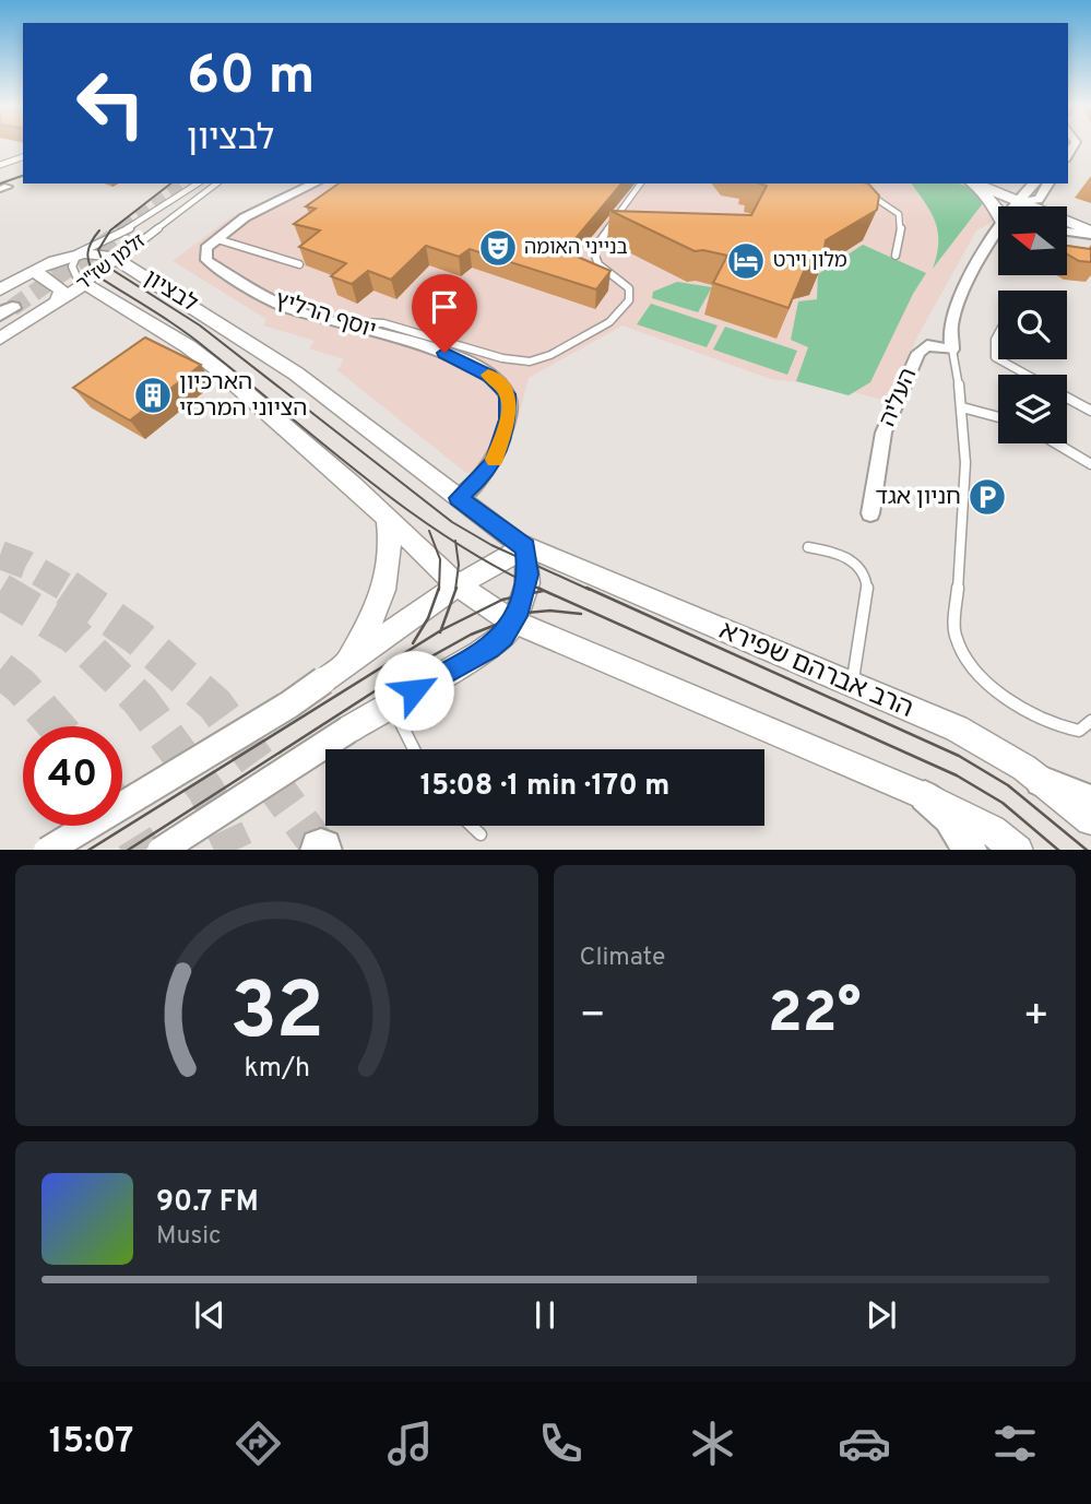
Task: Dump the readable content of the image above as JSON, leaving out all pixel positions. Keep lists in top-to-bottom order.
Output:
{
  "streets": {
    "street": [
      "זלמן שז\"ר",
      "לבציון",
      "יוסף הרליץ",
      "העליה",
      "הרב אברהם שפירא"
    ]
  },
  "crossings": [
    ["זלמן שז\"ר", "לבציון"],
    ["לבציון", "יוסף הרליץ"],
    ["לבציון", "הרב אברהם שפירא"]
  ],
  "places": {
    "theatre": ["בנייני האומה"],
    "hotel": ["מלון וירט"],
    "building": ["הארכיון הציוני המרכזי"],
    "parking": ["חניון אגד"]
  },
  "north": "left",
  "page": {
    "turn": ["60 m", "לבציון"],
    "limit": "40",
    "trip": "15:08 · 1 min · 170 m",
    "tile": "Climate",
    "heat": ["−", "22°", "+"],
    "song": ["90.7 FM", "Music"],
    "tabs": "15:07",
    "gauge": ["32", "km/h"]
  }
}
